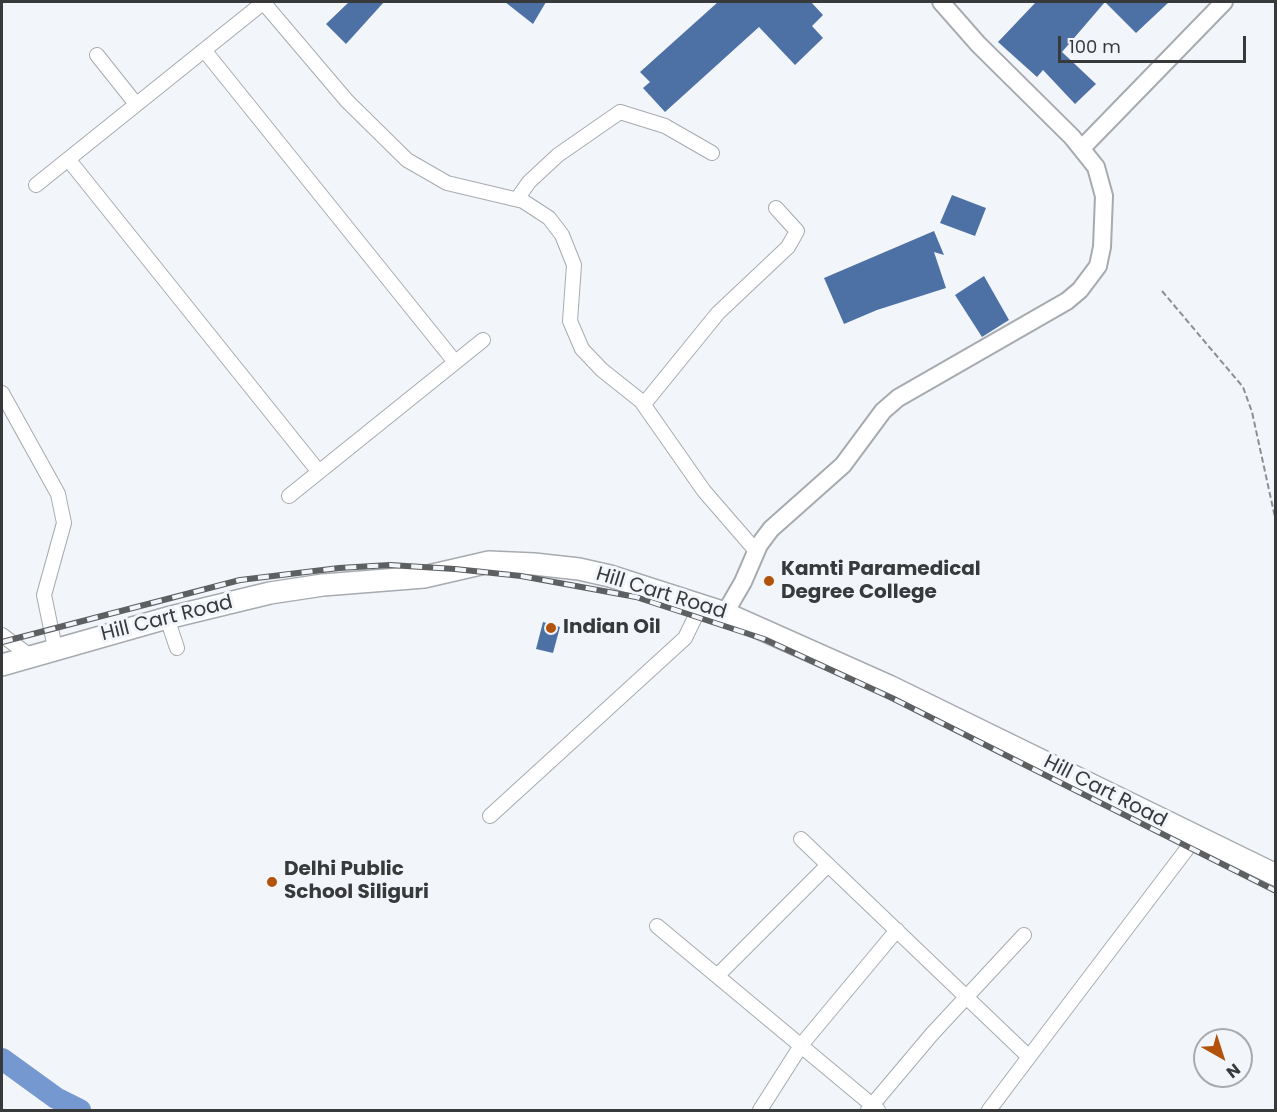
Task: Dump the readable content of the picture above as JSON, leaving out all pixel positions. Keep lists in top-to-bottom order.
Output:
{
  "streets": {
    "highway": ["Hill Cart Road"]
  },
  "places": ["Kamti Paramedical Degree College", "Indian Oil", "Delhi Public School Siliguri"],
  "scale_bar": "100 m",
  "north": "bottom right"
}
